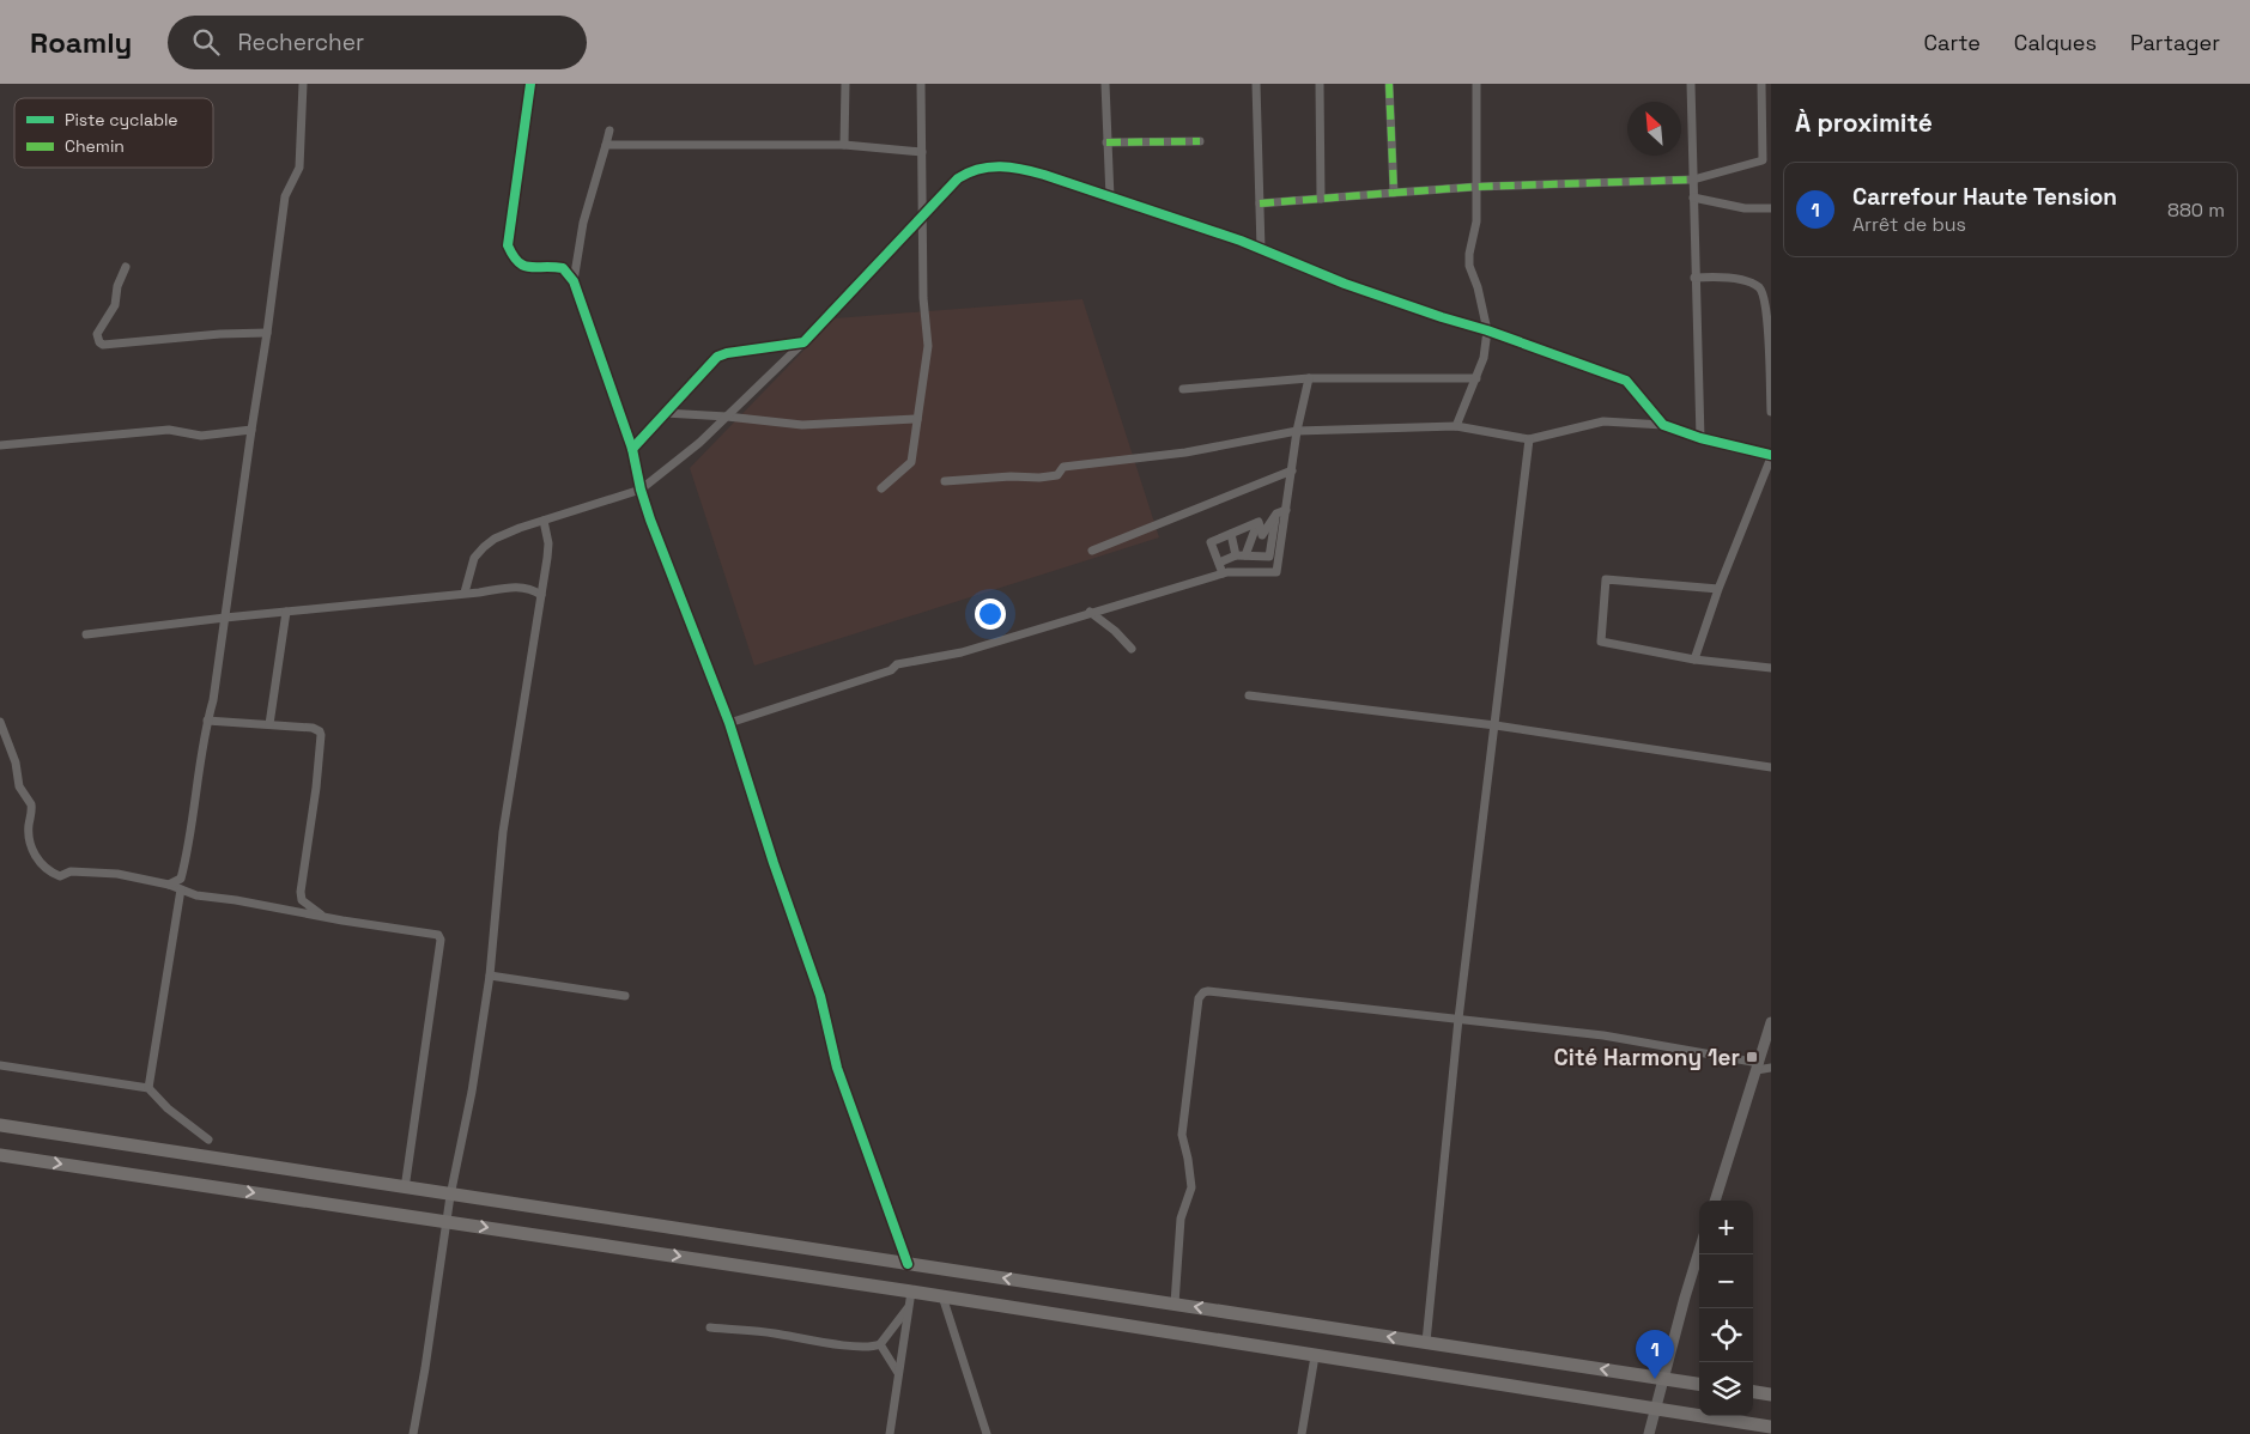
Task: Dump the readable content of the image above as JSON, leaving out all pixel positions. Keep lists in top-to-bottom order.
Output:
{
  "places": {
    "transit": ["Cité Harmony 1er"]
  },
  "legend": ["Piste cyclable", "Chemin"],
  "north": "top left",
  "page": {
    "header": "Roamly",
    "search": "Rechercher",
    "nav": ["Carte", "Calques", "Partager"],
    "heading": "À proximité",
    "list": [
      {
        "mark": "1",
        "name": "Carrefour Haute Tension",
        "note": "Arrêt de bus",
        "value": "880 m"
      }
    ],
    "map_buttons": ["+", "−"],
    "pins": "1"
  }
}
